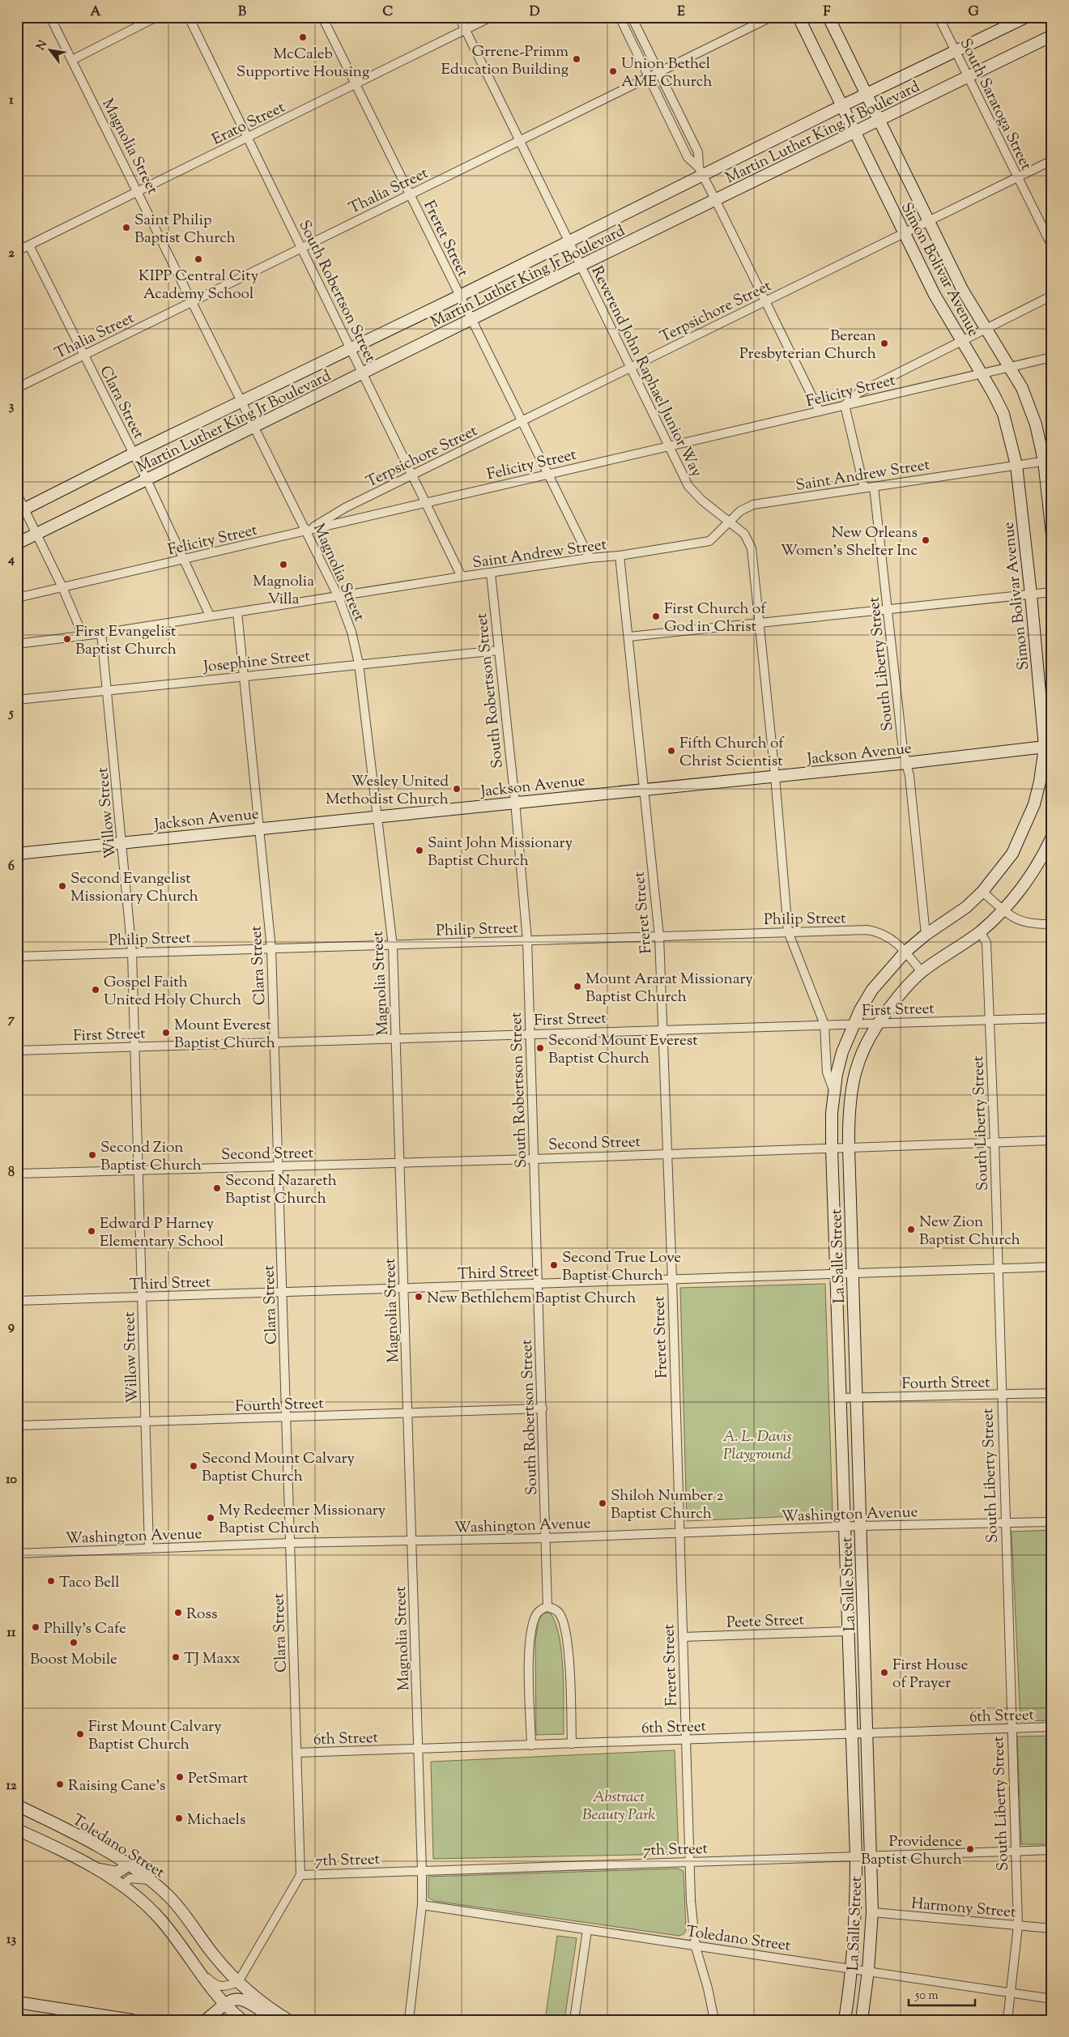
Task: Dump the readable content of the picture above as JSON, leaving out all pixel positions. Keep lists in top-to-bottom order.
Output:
{
  "streets": {
    "street": [
      "South Saratoga Street",
      "Erato Street",
      "Martin Luther King Jr Boulevard",
      "Magnolia Street",
      "Thalia Street",
      "Freret Street",
      "Simon Bolivar Avenue",
      "South Robertson Street",
      "Terpsichore Street",
      "Reverend John Raphael Junior Way",
      "Felicity Street",
      "Clara Street",
      "Saint Andrew Street",
      "Josephine Street",
      "South Liberty Street",
      "Jackson Avenue",
      "Willow Street",
      "Philip Street",
      "First Street",
      "Second Street",
      "La Salle Street",
      "Third Street",
      "Fourth Street",
      "Washington Avenue",
      "Peete Street",
      "6th Street",
      "Toledano Street",
      "7th Street",
      "Harmony Street"
    ]
  },
  "crossings": [
    ["South Saratoga Street", "Martin Luther King Jr Boulevard"],
    ["South Saratoga Street", "Terpsichore Street"],
    ["Erato Street", "Magnolia Street"],
    ["Erato Street", "Freret Street"],
    ["Erato Street", "South Robertson Street"],
    ["Erato Street", "Reverend John Raphael Junior Way"],
    ["Erato Street", "Clara Street"],
    ["Martin Luther King Jr Boulevard", "Magnolia Street"],
    ["Martin Luther King Jr Boulevard", "Freret Street"],
    ["Martin Luther King Jr Boulevard", "Simon Bolivar Avenue"],
    ["Martin Luther King Jr Boulevard", "South Robertson Street"],
    ["Martin Luther King Jr Boulevard", "Reverend John Raphael Junior Way"],
    ["Martin Luther King Jr Boulevard", "Clara Street"],
    ["Magnolia Street", "Thalia Street"],
    ["Magnolia Street", "Terpsichore Street"],
    ["Magnolia Street", "Felicity Street"],
    ["Magnolia Street", "Saint Andrew Street"],
    ["Magnolia Street", "Josephine Street"],
    ["Magnolia Street", "Jackson Avenue"],
    ["Magnolia Street", "Philip Street"],
    ["Magnolia Street", "First Street"],
    ["Magnolia Street", "Second Street"],
    ["Magnolia Street", "Third Street"],
    ["Magnolia Street", "Fourth Street"],
    ["Magnolia Street", "Washington Avenue"],
    ["Magnolia Street", "6th Street"],
    ["Magnolia Street", "Toledano Street"],
    ["Magnolia Street", "7th Street"],
    ["Thalia Street", "Freret Street"],
    ["Thalia Street", "South Robertson Street"],
    ["Thalia Street", "Reverend John Raphael Junior Way"],
    ["Thalia Street", "Clara Street"],
    ["Freret Street", "Terpsichore Street"],
    ["Freret Street", "Felicity Street"],
    ["Freret Street", "Saint Andrew Street"],
    ["Freret Street", "Jackson Avenue"],
    ["Freret Street", "Philip Street"],
    ["Freret Street", "First Street"],
    ["Freret Street", "Second Street"],
    ["Freret Street", "Third Street"],
    ["Freret Street", "Washington Avenue"],
    ["Freret Street", "Peete Street"],
    ["Freret Street", "6th Street"],
    ["Freret Street", "Toledano Street"],
    ["Freret Street", "7th Street"],
    ["Simon Bolivar Avenue", "Terpsichore Street"],
    ["Simon Bolivar Avenue", "Reverend John Raphael Junior Way"],
    ["Simon Bolivar Avenue", "Felicity Street"],
    ["Simon Bolivar Avenue", "Saint Andrew Street"],
    ["Simon Bolivar Avenue", "South Liberty Street"],
    ["Simon Bolivar Avenue", "Jackson Avenue"],
    ["Simon Bolivar Avenue", "Philip Street"],
    ["Simon Bolivar Avenue", "First Street"],
    ["Simon Bolivar Avenue", "Second Street"],
    ["Simon Bolivar Avenue", "La Salle Street"],
    ["South Robertson Street", "Terpsichore Street"],
    ["South Robertson Street", "Felicity Street"],
    ["South Robertson Street", "Saint Andrew Street"],
    ["South Robertson Street", "Josephine Street"],
    ["South Robertson Street", "Jackson Avenue"],
    ["South Robertson Street", "Philip Street"],
    ["South Robertson Street", "First Street"],
    ["South Robertson Street", "Second Street"],
    ["South Robertson Street", "Third Street"],
    ["South Robertson Street", "Fourth Street"],
    ["South Robertson Street", "Washington Avenue"],
    ["Terpsichore Street", "Reverend John Raphael Junior Way"],
    ["Terpsichore Street", "Felicity Street"],
    ["Reverend John Raphael Junior Way", "Felicity Street"],
    ["Reverend John Raphael Junior Way", "Saint Andrew Street"],
    ["Reverend John Raphael Junior Way", "Jackson Avenue"],
    ["Reverend John Raphael Junior Way", "Philip Street"],
    ["Reverend John Raphael Junior Way", "First Street"],
    ["Felicity Street", "Clara Street"],
    ["Clara Street", "Saint Andrew Street"],
    ["Clara Street", "Josephine Street"],
    ["Clara Street", "Jackson Avenue"],
    ["Clara Street", "Philip Street"],
    ["Clara Street", "First Street"],
    ["Clara Street", "Second Street"],
    ["Clara Street", "Third Street"],
    ["Clara Street", "Fourth Street"],
    ["Clara Street", "Washington Avenue"],
    ["Clara Street", "6th Street"],
    ["Clara Street", "7th Street"],
    ["Saint Andrew Street", "South Liberty Street"],
    ["Saint Andrew Street", "Willow Street"],
    ["Josephine Street", "Willow Street"],
    ["South Liberty Street", "Jackson Avenue"],
    ["South Liberty Street", "First Street"],
    ["South Liberty Street", "Second Street"],
    ["South Liberty Street", "Third Street"],
    ["South Liberty Street", "Fourth Street"],
    ["South Liberty Street", "Washington Avenue"],
    ["South Liberty Street", "6th Street"],
    ["South Liberty Street", "Toledano Street"],
    ["South Liberty Street", "7th Street"],
    ["South Liberty Street", "Harmony Street"],
    ["Jackson Avenue", "Willow Street"],
    ["Willow Street", "Philip Street"],
    ["Willow Street", "First Street"],
    ["Willow Street", "Second Street"],
    ["Willow Street", "Third Street"],
    ["Willow Street", "Fourth Street"],
    ["Willow Street", "Washington Avenue"],
    ["Second Street", "La Salle Street"],
    ["La Salle Street", "Third Street"],
    ["La Salle Street", "Fourth Street"],
    ["La Salle Street", "Washington Avenue"],
    ["La Salle Street", "Peete Street"],
    ["La Salle Street", "6th Street"],
    ["La Salle Street", "Toledano Street"],
    ["La Salle Street", "7th Street"],
    ["La Salle Street", "Harmony Street"]
  ],
  "parks": ["A. L. Davis Playground", "Abstract Beauty Park"],
  "places": [
    "McCaleb Supportive Housing",
    "Grrene-Primm Education Building",
    "Union Bethel AME Church",
    "Saint Philip Baptist Church",
    "KIPP Central City Academy School",
    "Berean Presbyterian Church",
    "New Orleans Women's Shelter Inc",
    "Magnolia Villa",
    "First Church of God in Christ",
    "First Evangelist Baptist Church",
    "Fifth Church of Christ Scientist",
    "Wesley United Methodist Church",
    "Saint John Missionary Baptist Church",
    "Second Evangelist Missionary Church",
    "Mount Ararat Missionary Baptist Church",
    "Gospel Faith United Holy Church",
    "Mount Everest Baptist Church",
    "Second Mount Everest Baptist Church",
    "Second Zion Baptist Church",
    "Second Nazareth Baptist Church",
    "New Zion Baptist Church",
    "Edward P Harney Elementary School",
    "Second True Love Baptist Church",
    "New Bethlehem Baptist Church",
    "Second Mount Calvary Baptist Church",
    "Shiloh Number 2 Baptist Church",
    "My Redeemer Missionary Baptist Church",
    "Taco Bell",
    "Ross",
    "Philly's Cafe",
    "Boost Mobile",
    "TJ Maxx",
    "First House of Prayer",
    "First Mount Calvary Baptist Church",
    "PetSmart",
    "Raising Cane's",
    "Michaels",
    "Providence Baptist Church"
  ],
  "scale_bar": "50 m",
  "north": "top left",
  "grid": {
    "columns": [
      "A",
      "B",
      "C",
      "D",
      "E",
      "F",
      "G"
    ],
    "rows": [
      "1",
      "2",
      "3",
      "4",
      "5",
      "6",
      "7",
      "8",
      "9",
      "10",
      "11",
      "12",
      "13"
    ]
  }
}
